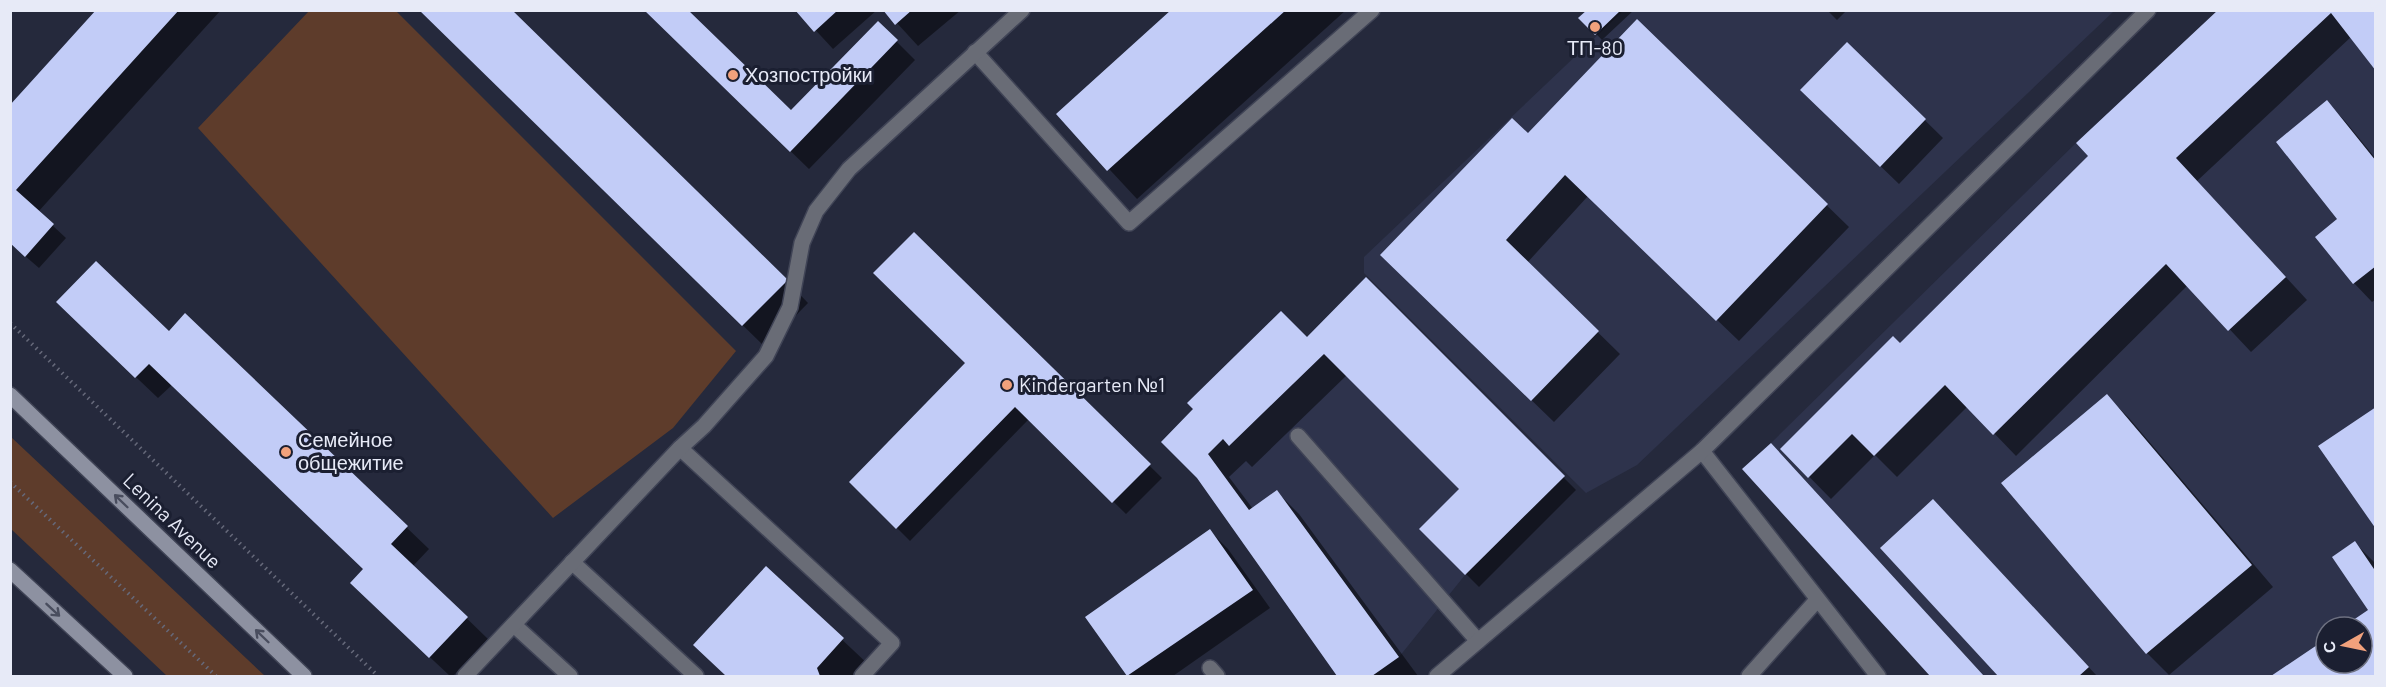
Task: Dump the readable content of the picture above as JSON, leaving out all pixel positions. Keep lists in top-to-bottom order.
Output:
{
  "streets": {
    "main road": ["Lenina Avenue"]
  },
  "places": [
    "ТП-80",
    "Хозпостройки",
    "Kindergarten №1",
    "Семейное общежитие"
  ],
  "north": "left"
}
